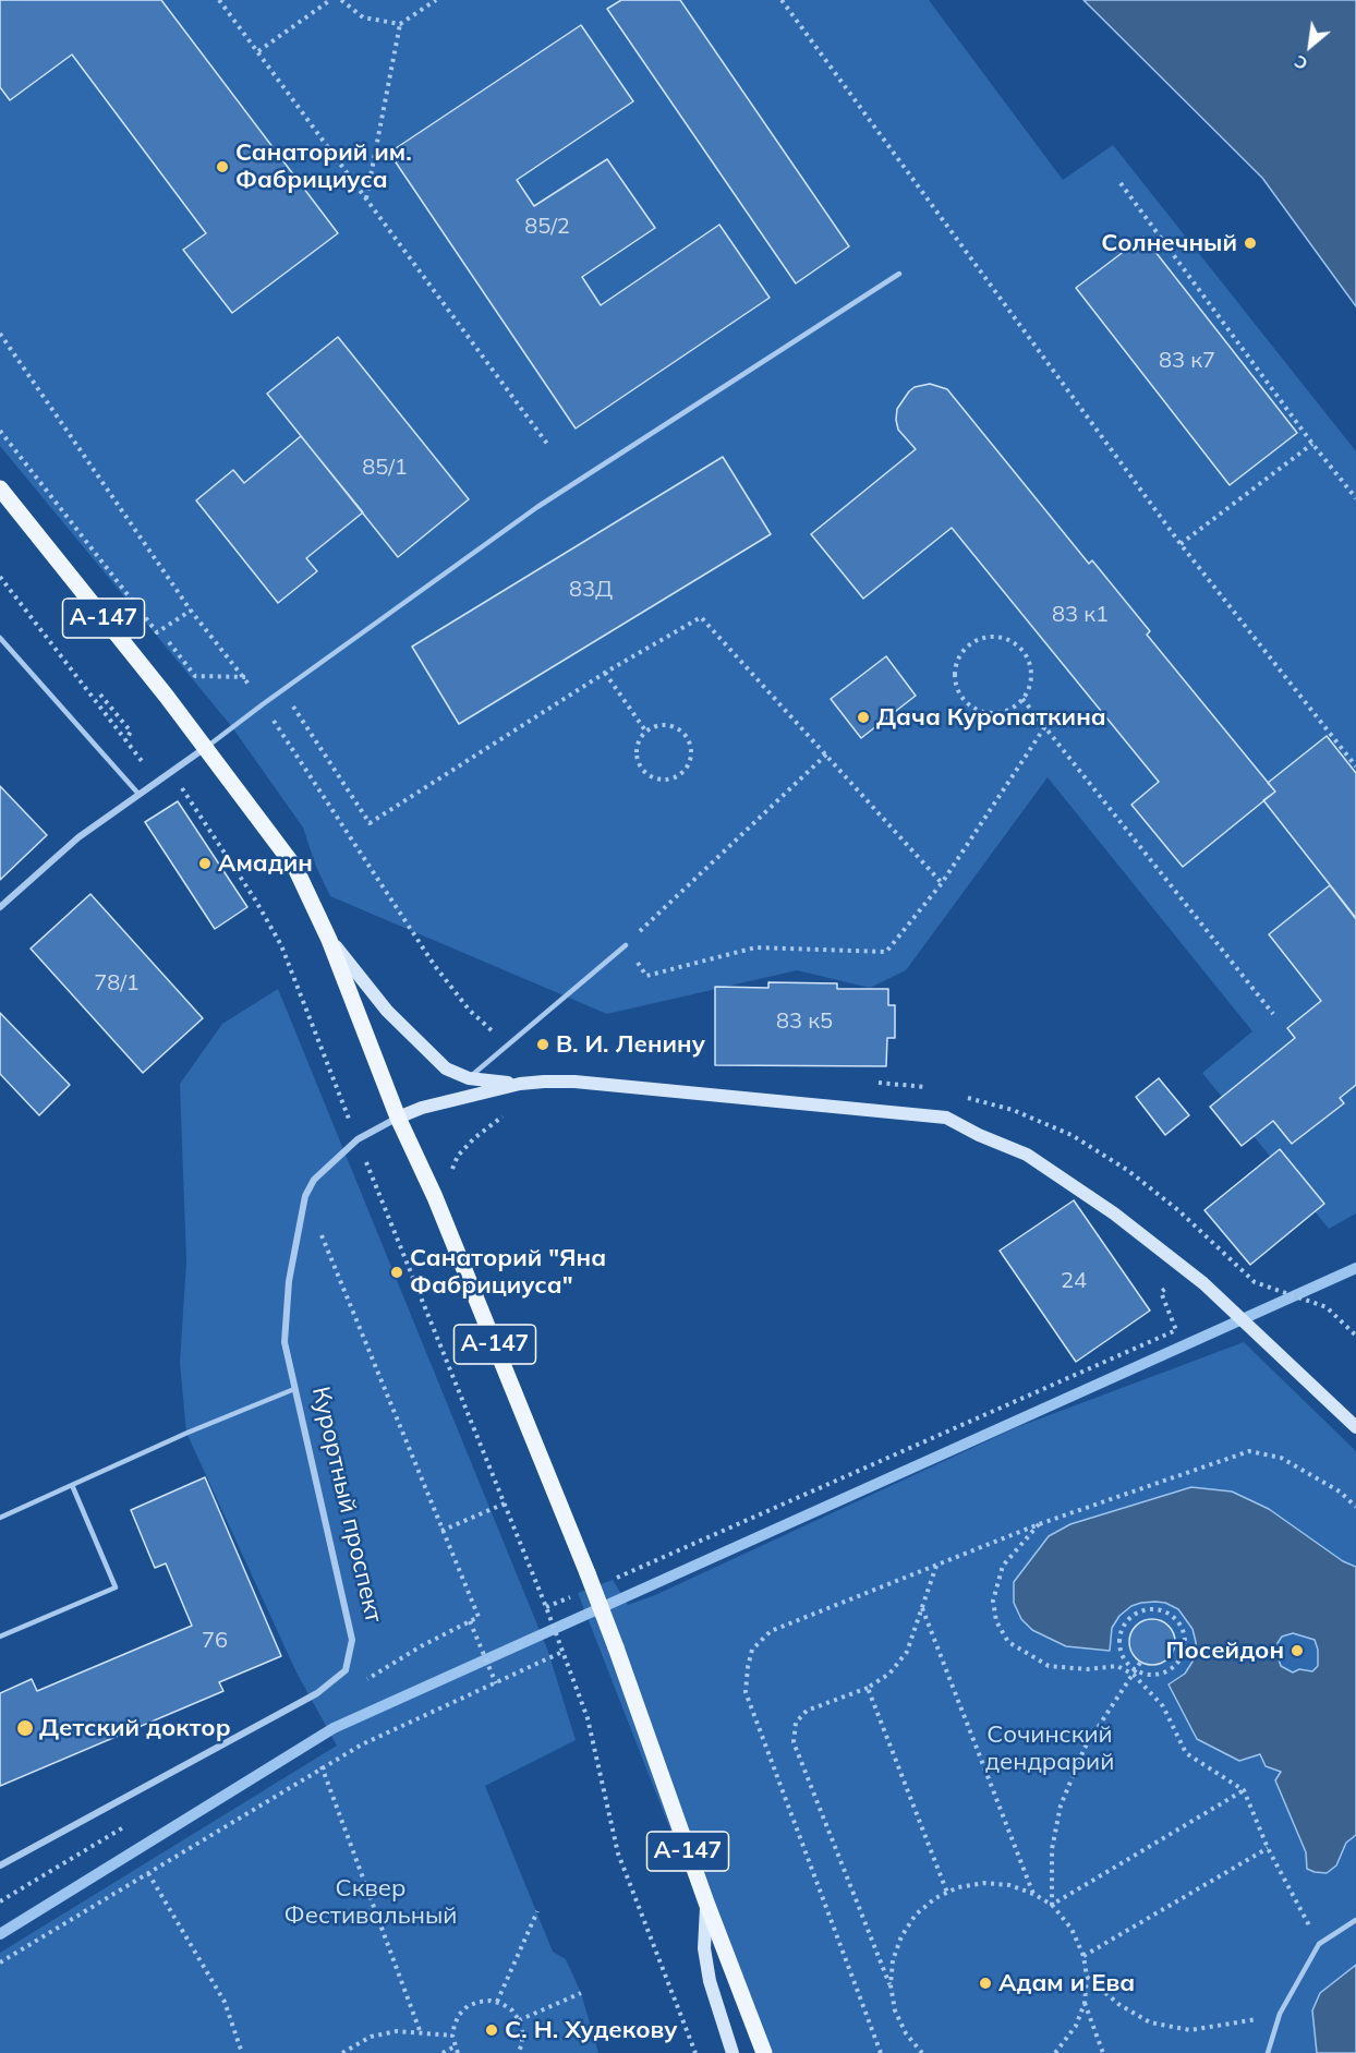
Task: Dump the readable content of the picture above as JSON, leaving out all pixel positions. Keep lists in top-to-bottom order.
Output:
{
  "streets": {
    "main road": ["А-147"],
    "street": ["Курортный проспект"]
  },
  "crossings": [
    ["А-147", "Курортный проспект"]
  ],
  "parks": ["Сочинский дендрарий", "Сквер Фестивальный"],
  "places": [
    "Санаторий им. Фабрициуса",
    "Солнечный",
    "Дача Куропаткина",
    "Амадин",
    "В. И. Ленину",
    "Санаторий \"Яна Фабрициуса\"",
    "Посейдон",
    "Детский доктор",
    "Адам и Ева",
    "С. Н. Худекову"
  ],
  "house_numbers": [
    "85/2",
    "83 к7",
    "85/1",
    "83Д",
    "83 к1",
    "78/1",
    "83 к5",
    "24",
    "76"
  ],
  "north": "bottom left"
}
